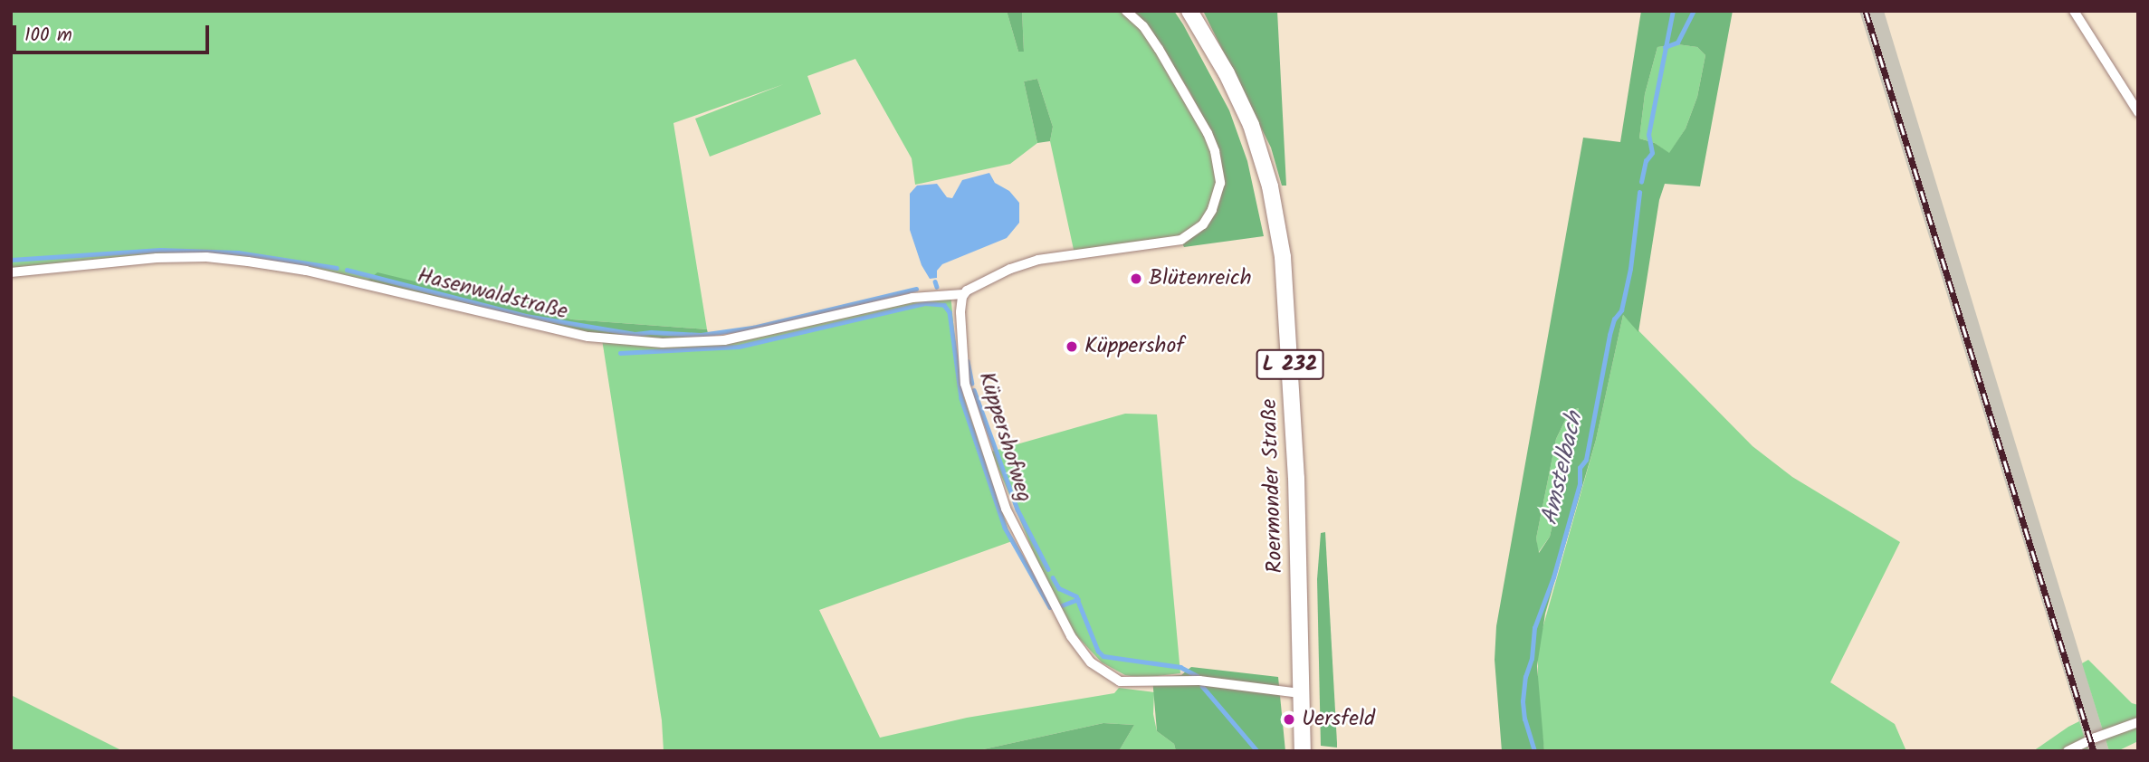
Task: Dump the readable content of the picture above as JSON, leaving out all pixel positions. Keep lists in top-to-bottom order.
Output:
{
  "streets": {
    "main road": ["L 232", "Roermonder Straße"],
    "street": ["Hasenwaldstraße", "Küppershofweg"]
  },
  "crossings": [
    ["Hasenwaldstraße", "Küppershofweg"],
    ["Küppershofweg", "Roermonder Straße"]
  ],
  "water": ["Amstelbach"],
  "places": ["Blütenreich", "Küppershof", "Uersfeld"],
  "scale_bar": "100 m"
}
